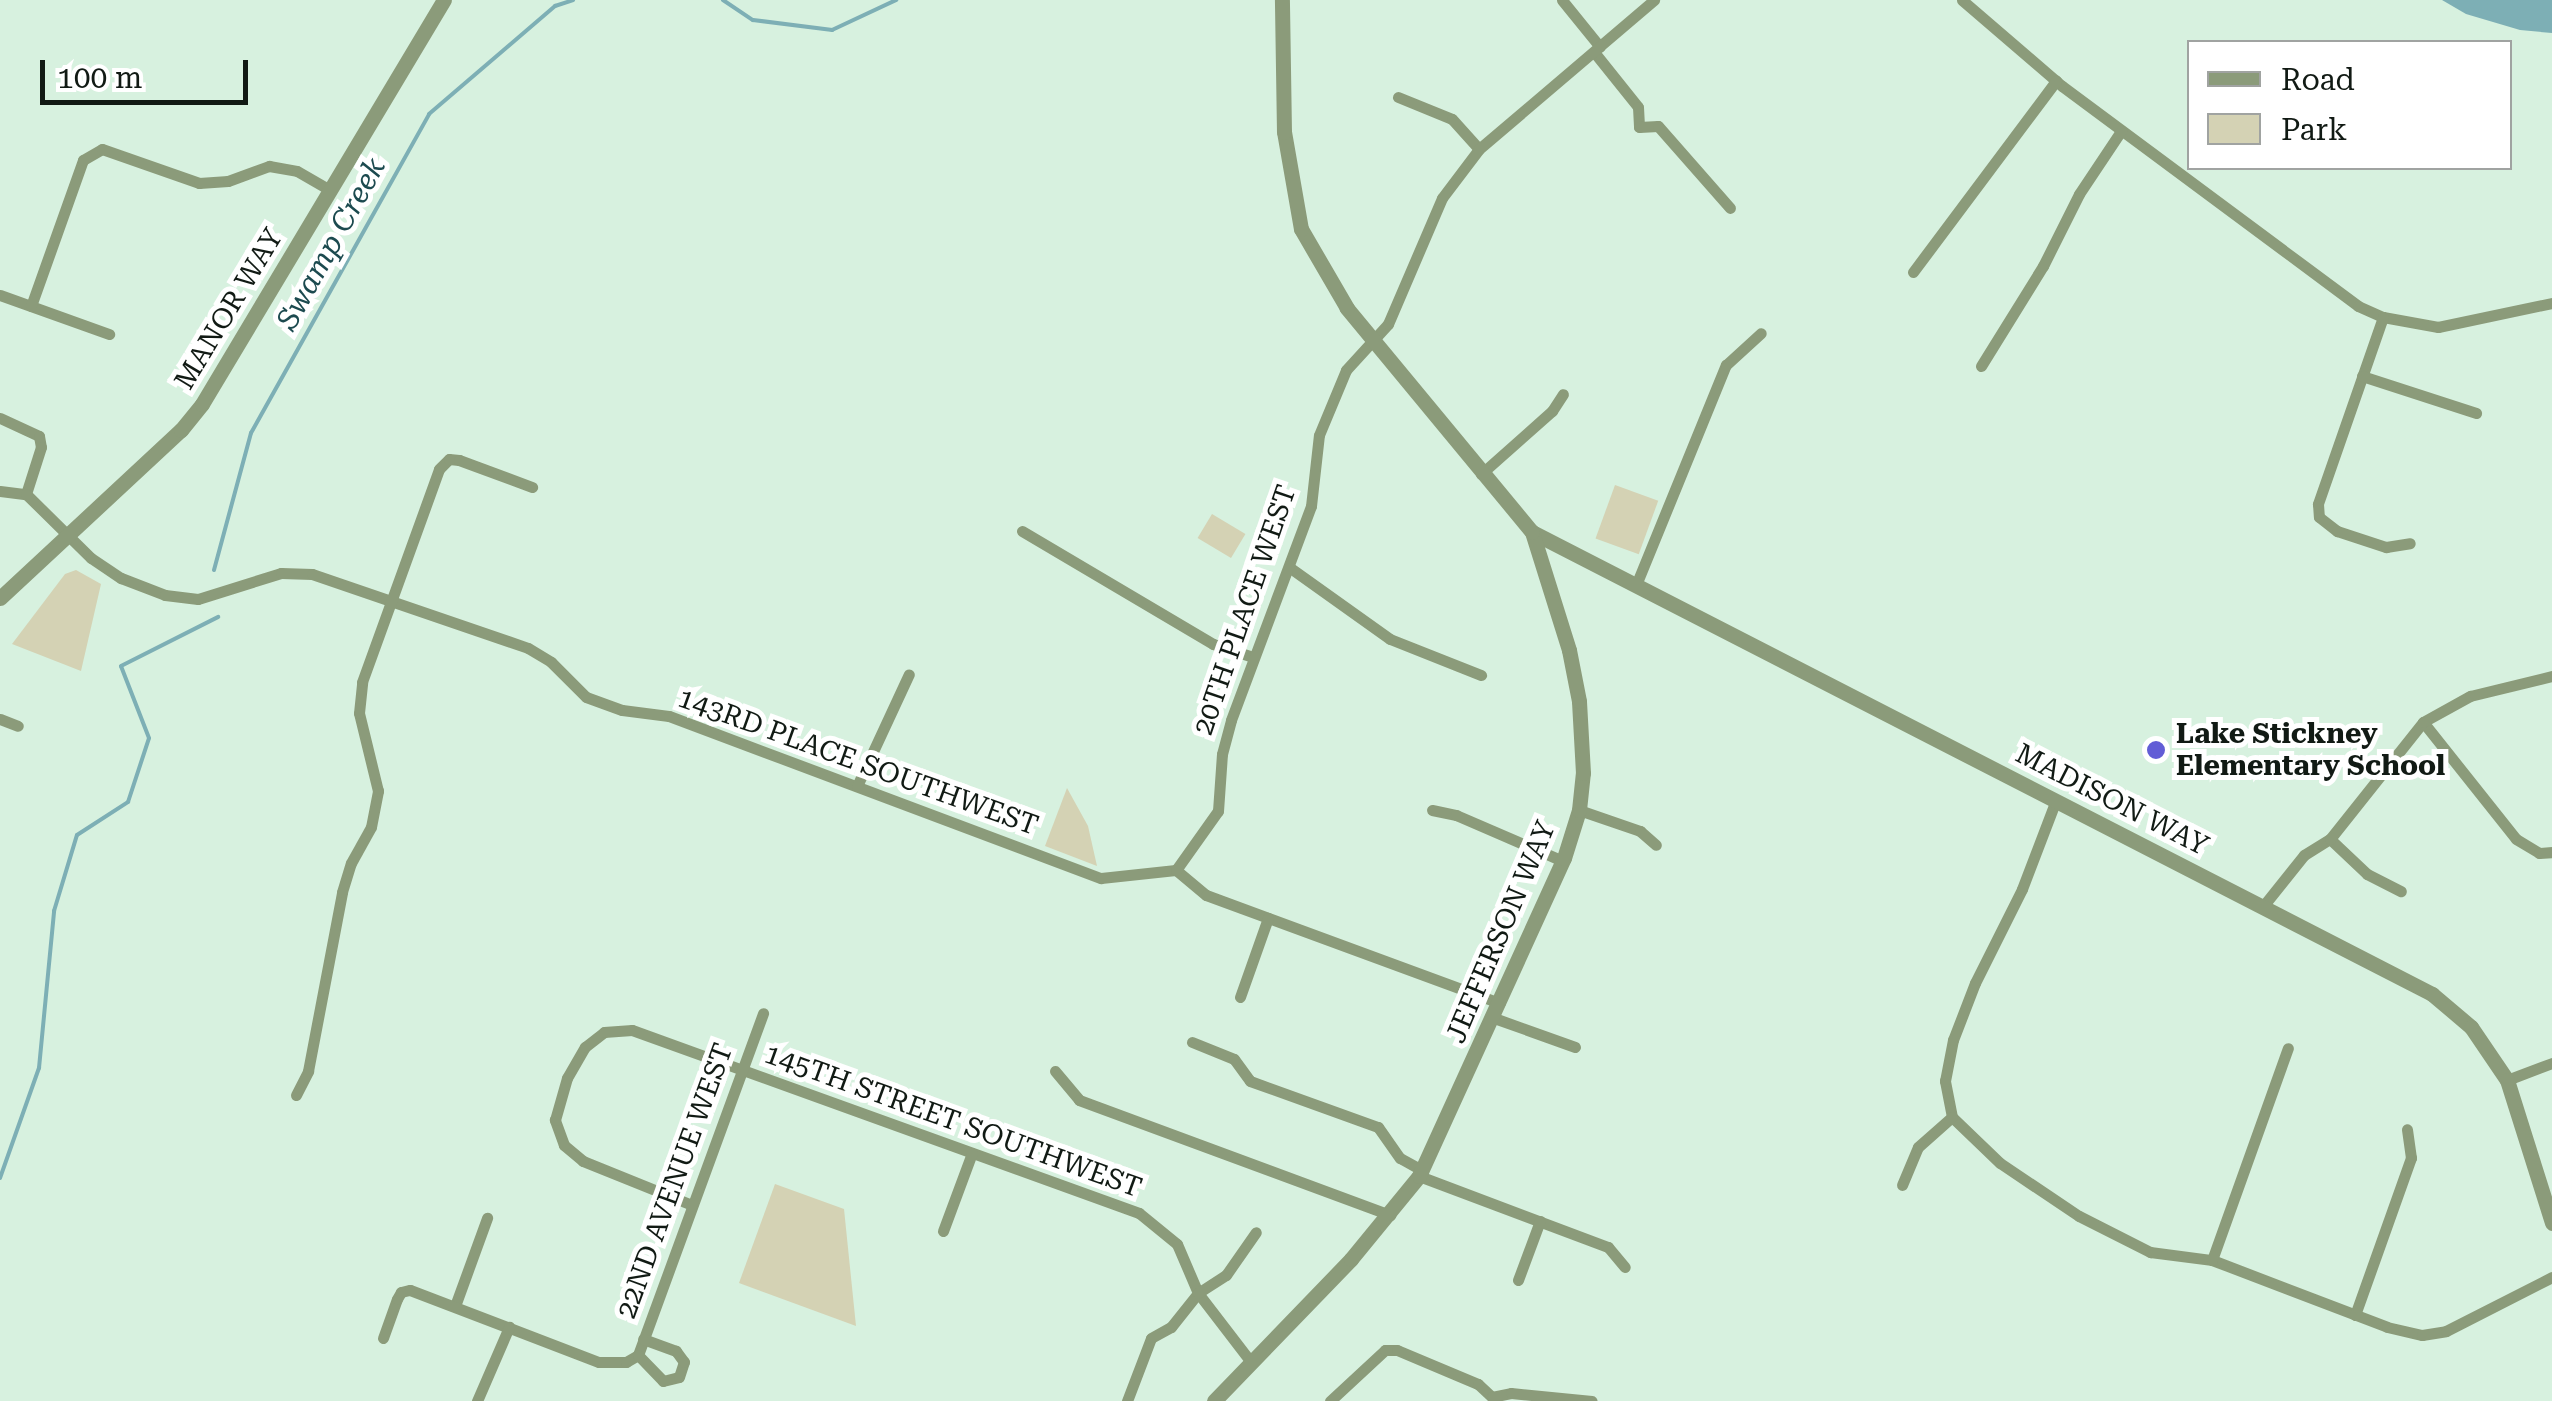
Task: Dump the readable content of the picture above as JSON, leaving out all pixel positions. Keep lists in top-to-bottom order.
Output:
{
  "streets": {
    "street": [
      "MANOR WAY",
      "20TH PLACE WEST",
      "143RD PLACE SOUTHWEST",
      "MADISON WAY",
      "JEFFERSON WAY",
      "145TH STREET SOUTHWEST",
      "22ND AVENUE WEST"
    ]
  },
  "crossings": [
    ["MANOR WAY", "143RD PLACE SOUTHWEST"],
    ["20TH PLACE WEST", "143RD PLACE SOUTHWEST"],
    ["20TH PLACE WEST", "JEFFERSON WAY"],
    ["MADISON WAY", "JEFFERSON WAY"],
    ["JEFFERSON WAY", "145TH STREET SOUTHWEST"],
    ["145TH STREET SOUTHWEST", "22ND AVENUE WEST"]
  ],
  "water": ["Swamp Creek"],
  "places": ["Lake Stickney Elementary School"],
  "legend": ["Road", "Park"],
  "scale_bar": "100 m"
}
